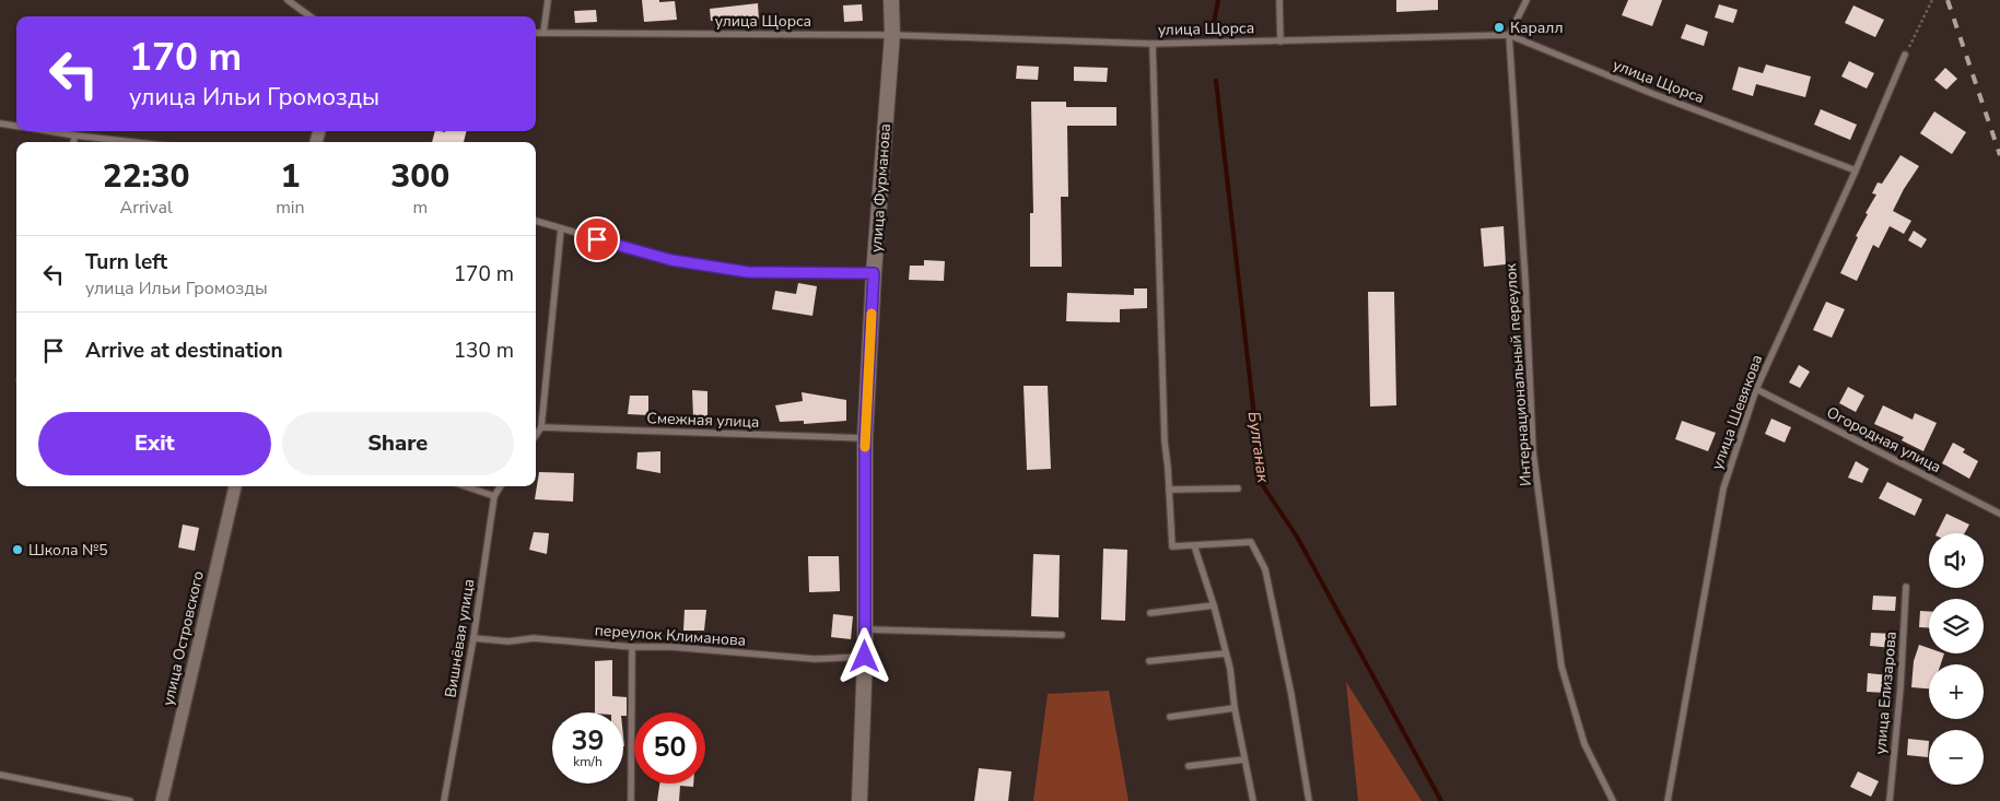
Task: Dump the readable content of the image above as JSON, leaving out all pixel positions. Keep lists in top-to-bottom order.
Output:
{
  "streets": {
    "main road": ["улица Фурманова"],
    "street": ["улица Островского"],
    "lane": [
      "улица Щорса",
      "Интернациональный переулок",
      "улица Шевякова",
      "Смежная улица",
      "Огородная улица",
      "переулок Климанова",
      "Вишнёвая улица",
      "улица Елизарова"
    ]
  },
  "crossings": [
    ["улица Щорса", "улица Фурманова"],
    ["улица Щорса", "Интернациональный переулок"],
    ["улица Щорса", "улица Шевякова"],
    ["улица Фурманова", "Смежная улица"],
    ["улица Фурманова", "переулок Климанова"],
    ["улица Шевякова", "Огородная улица"],
    ["переулок Климанова", "Вишнёвая улица"]
  ],
  "water": ["Булганак"],
  "places": ["Каралл", "Школа №5"],
  "page": {
    "turn": ["170 m", "улица Ильи Громозды"],
    "eta": [
      "22:30",
      "Arrival",
      "1",
      "min",
      "300",
      "m"
    ],
    "list": [
      {
        "name": "Turn left",
        "note": "улица Ильи Громозды",
        "value": "170 m"
      },
      {
        "name": "Arrive at destination",
        "value": "130 m"
      }
    ],
    "buttons": ["Exit", "Share"],
    "map_buttons": ["+", "−"],
    "speed": "39 km/h",
    "limit": "50"
  }
}
